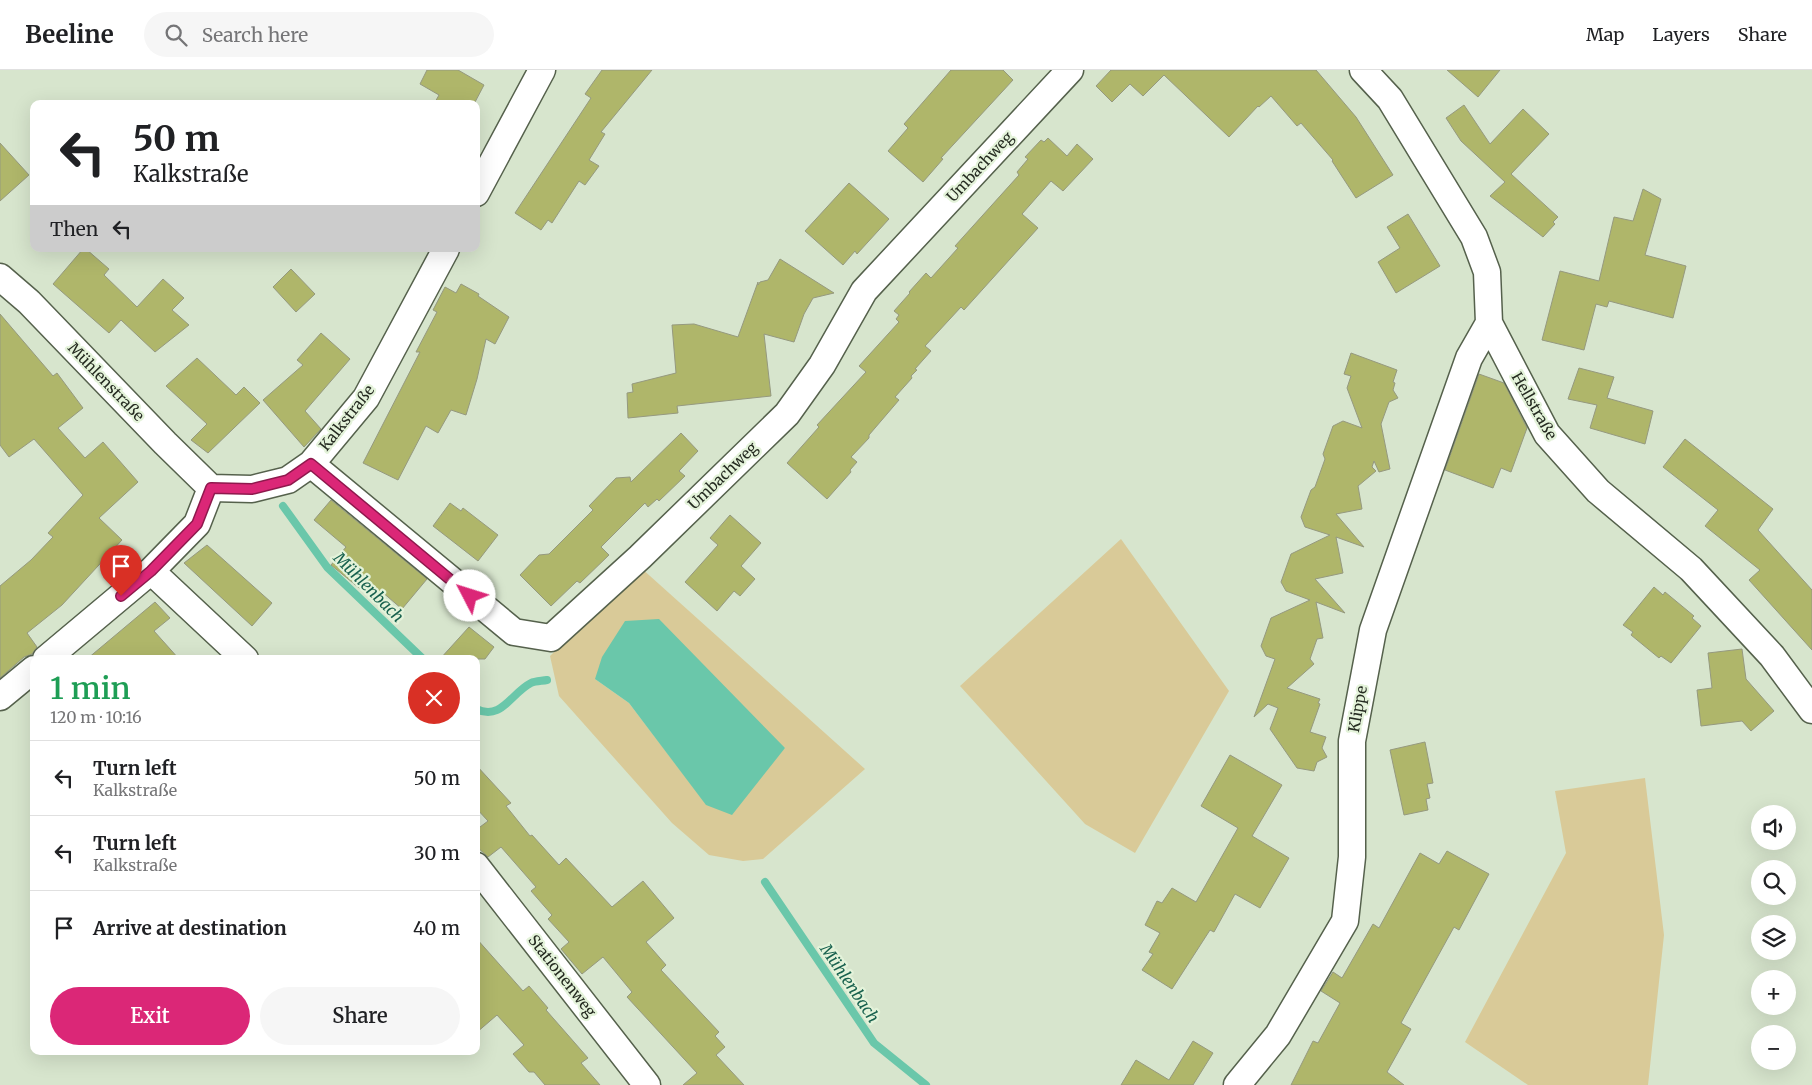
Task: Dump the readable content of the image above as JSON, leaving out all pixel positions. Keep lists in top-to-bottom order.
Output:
{
  "streets": {
    "street": [
      "Umbachweg",
      "Mühlenstraße",
      "Hellstraße",
      "Kalkstraße",
      "Klippe",
      "Stationenweg"
    ]
  },
  "crossings": [
    ["Umbachweg", "Kalkstraße"],
    ["Mühlenstraße", "Kalkstraße"],
    ["Hellstraße", "Klippe"]
  ],
  "water": ["Mühlenbach"],
  "page": {
    "header": "Beeline",
    "search": "Search here",
    "nav": ["Map", "Layers", "Share"],
    "turn": ["50 m", "Kalkstraße"],
    "then": "Then",
    "heading": ["1 min", "120 m · 10:16"],
    "list": [
      {
        "name": "Turn left",
        "note": "Kalkstraße",
        "value": "50 m"
      },
      {
        "name": "Turn left",
        "note": "Kalkstraße",
        "value": "30 m"
      },
      {
        "name": "Arrive at destination",
        "value": "40 m"
      }
    ],
    "map_buttons": ["+", "−"],
    "buttons": ["Exit", "Share"]
  }
}
